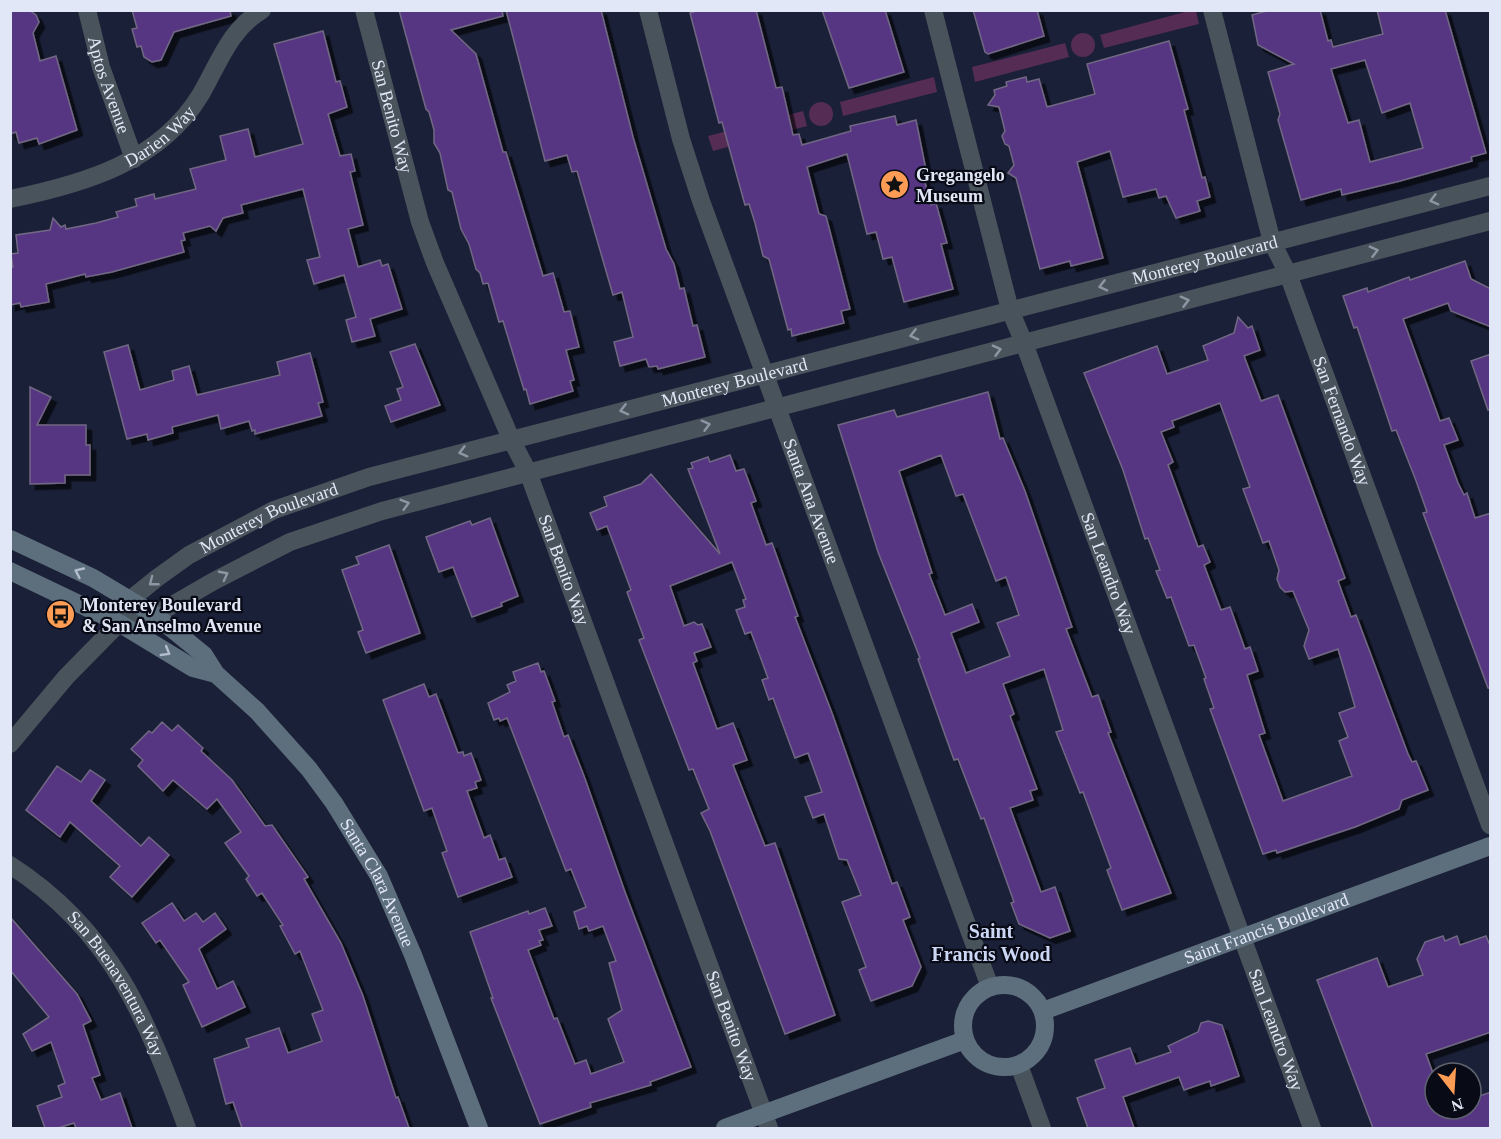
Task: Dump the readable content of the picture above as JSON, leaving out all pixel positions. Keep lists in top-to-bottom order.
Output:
{
  "streets": {
    "main road": ["Santa Clara Avenue", "Saint Francis Boulevard"],
    "street": [
      "Aptos Avenue",
      "San Benito Way",
      "Darien Way",
      "Monterey Boulevard",
      "San Fernando Way",
      "Santa Ana Avenue",
      "San Leandro Way",
      "San Buenaventura Way"
    ]
  },
  "crossings": [
    ["Aptos Avenue", "Darien Way"],
    ["San Benito Way", "Monterey Boulevard"],
    ["Monterey Boulevard", "San Fernando Way"],
    ["Monterey Boulevard", "Santa Ana Avenue"],
    ["Monterey Boulevard", "San Leandro Way"],
    ["Monterey Boulevard", "Santa Clara Avenue"],
    ["Santa Ana Avenue", "Saint Francis Boulevard"],
    ["San Leandro Way", "Saint Francis Boulevard"]
  ],
  "districts": ["Saint Francis Wood"],
  "places": {
    "place": ["Gregangelo Museum"],
    "bus stop": ["Monterey Boulevard & San Anselmo Avenue"]
  },
  "north": "bottom"
}
